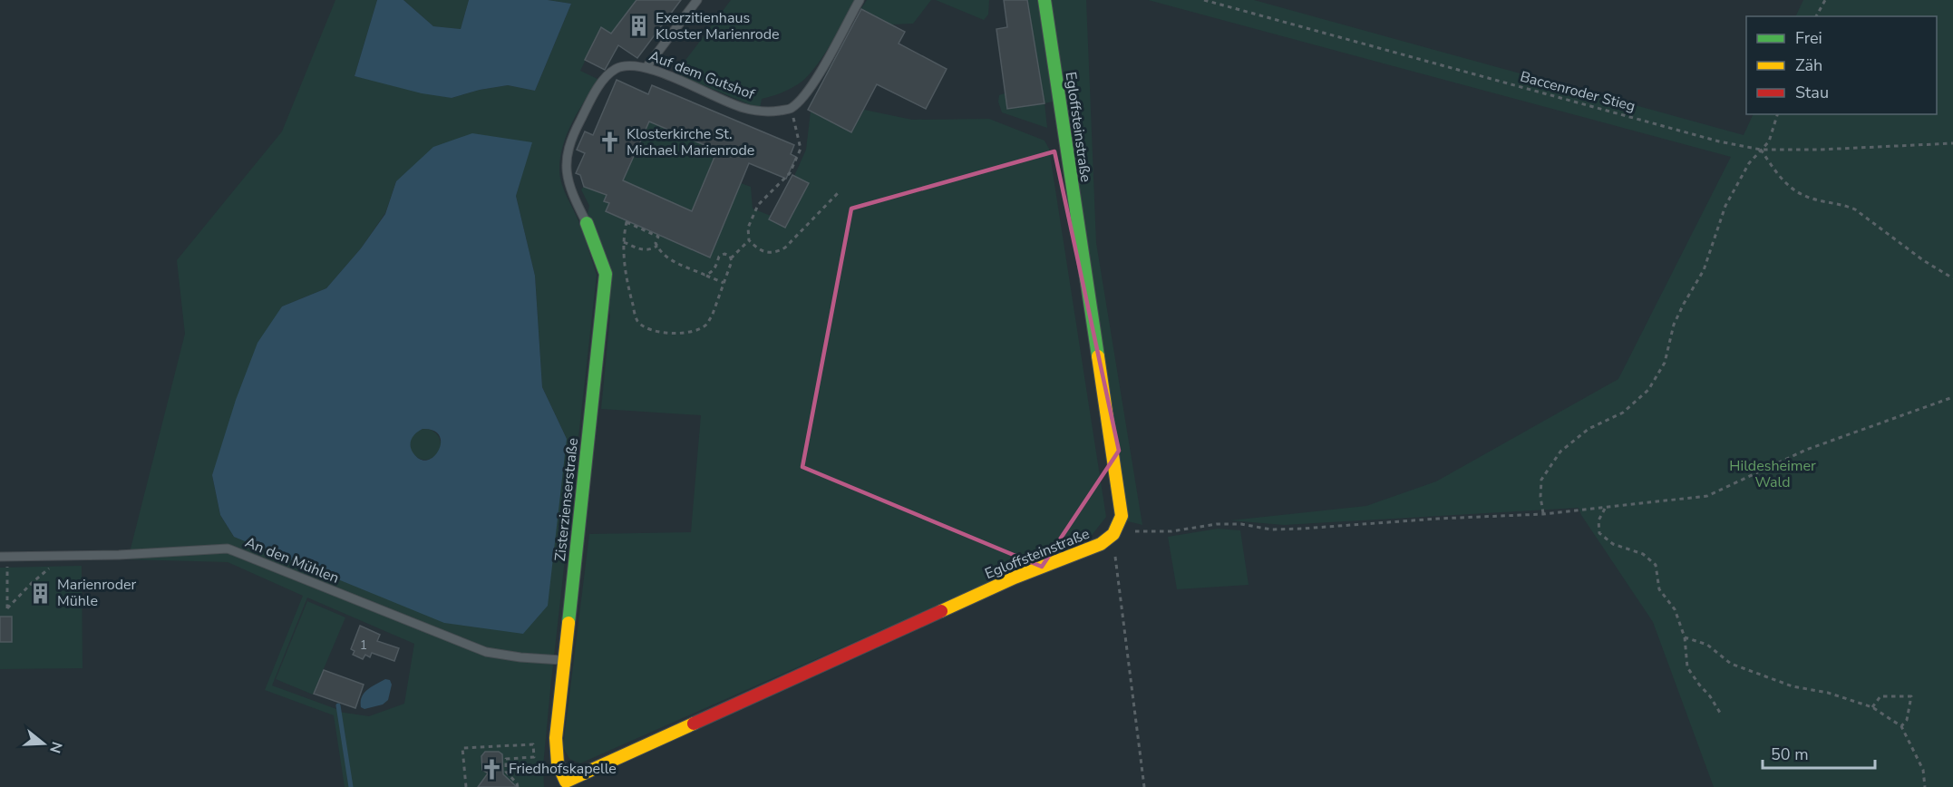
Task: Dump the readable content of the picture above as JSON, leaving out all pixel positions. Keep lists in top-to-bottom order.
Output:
{
  "streets": {
    "street": ["Egloffsteinstraße", "Zisterzienserstraße"],
    "lane": ["Auf dem Gutshof", "An den Mühlen"],
    "path": ["Baccenroder Stieg"]
  },
  "crossings": [
    ["Auf dem Gutshof", "Zisterzienserstraße"],
    ["Egloffsteinstraße", "Zisterzienserstraße"],
    ["Zisterzienserstraße", "An den Mühlen"]
  ],
  "parks": ["Hildesheimer Wald"],
  "places": {
    "building": ["Exerzitienhaus Kloster Marienrode", "Marienroder Mühle"],
    "church": ["Klosterkirche St. Michael Marienrode", "Friedhofskapelle"]
  },
  "house_numbers": ["1"],
  "legend": ["Frei", "Zäh", "Stau"],
  "scale_bar": "50 m",
  "north": "right"
}
